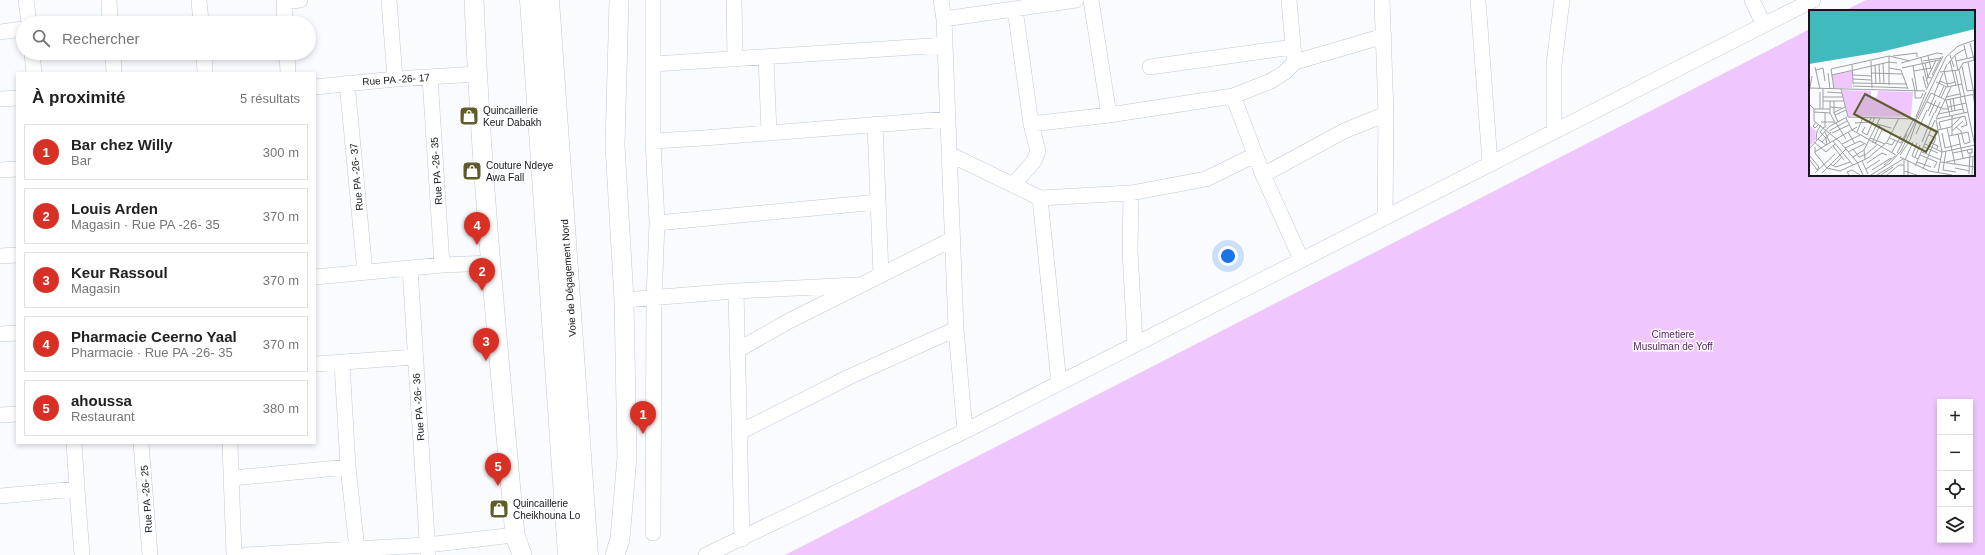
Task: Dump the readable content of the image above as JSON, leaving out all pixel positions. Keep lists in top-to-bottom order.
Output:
{
  "streets": {
    "highway": ["Voie de Dégagement Nord"],
    "street": [
      "Rue PA -26- 17",
      "Rue PA -26- 35",
      "Rue PA -26- 37",
      "Rue PA -26- 36",
      "Rue PA -26- 25"
    ]
  },
  "crossings": [
    ["Rue PA -26- 17", "Rue PA -26- 35"],
    ["Rue PA -26- 17", "Rue PA -26- 37"]
  ],
  "parks": ["Cimetiere Musulman de Yoff"],
  "places": {
    "shop": ["Quincaillerie Keur Dabakh", "Couture Ndeye Awa Fall", "Quincaillerie Cheikhouna Lo"]
  },
  "page": {
    "search": "Rechercher",
    "heading": ["À proximité", "5 résultats"],
    "list": [
      {
        "mark": "1",
        "name": "Bar chez Willy",
        "note": "Bar",
        "value": "300 m"
      },
      {
        "mark": "2",
        "name": "Louis Arden",
        "note": "Magasin · Rue PA -26- 35",
        "value": "370 m"
      },
      {
        "mark": "3",
        "name": "Keur Rassoul",
        "note": "Magasin",
        "value": "370 m"
      },
      {
        "mark": "4",
        "name": "Pharmacie Ceerno Yaal",
        "note": "Pharmacie · Rue PA -26- 35",
        "value": "370 m"
      },
      {
        "mark": "5",
        "name": "ahoussa",
        "note": "Restaurant",
        "value": "380 m"
      }
    ],
    "pins": [
      "4",
      "2",
      "3",
      "1",
      "5"
    ],
    "map_buttons": ["+", "−"]
  }
}
